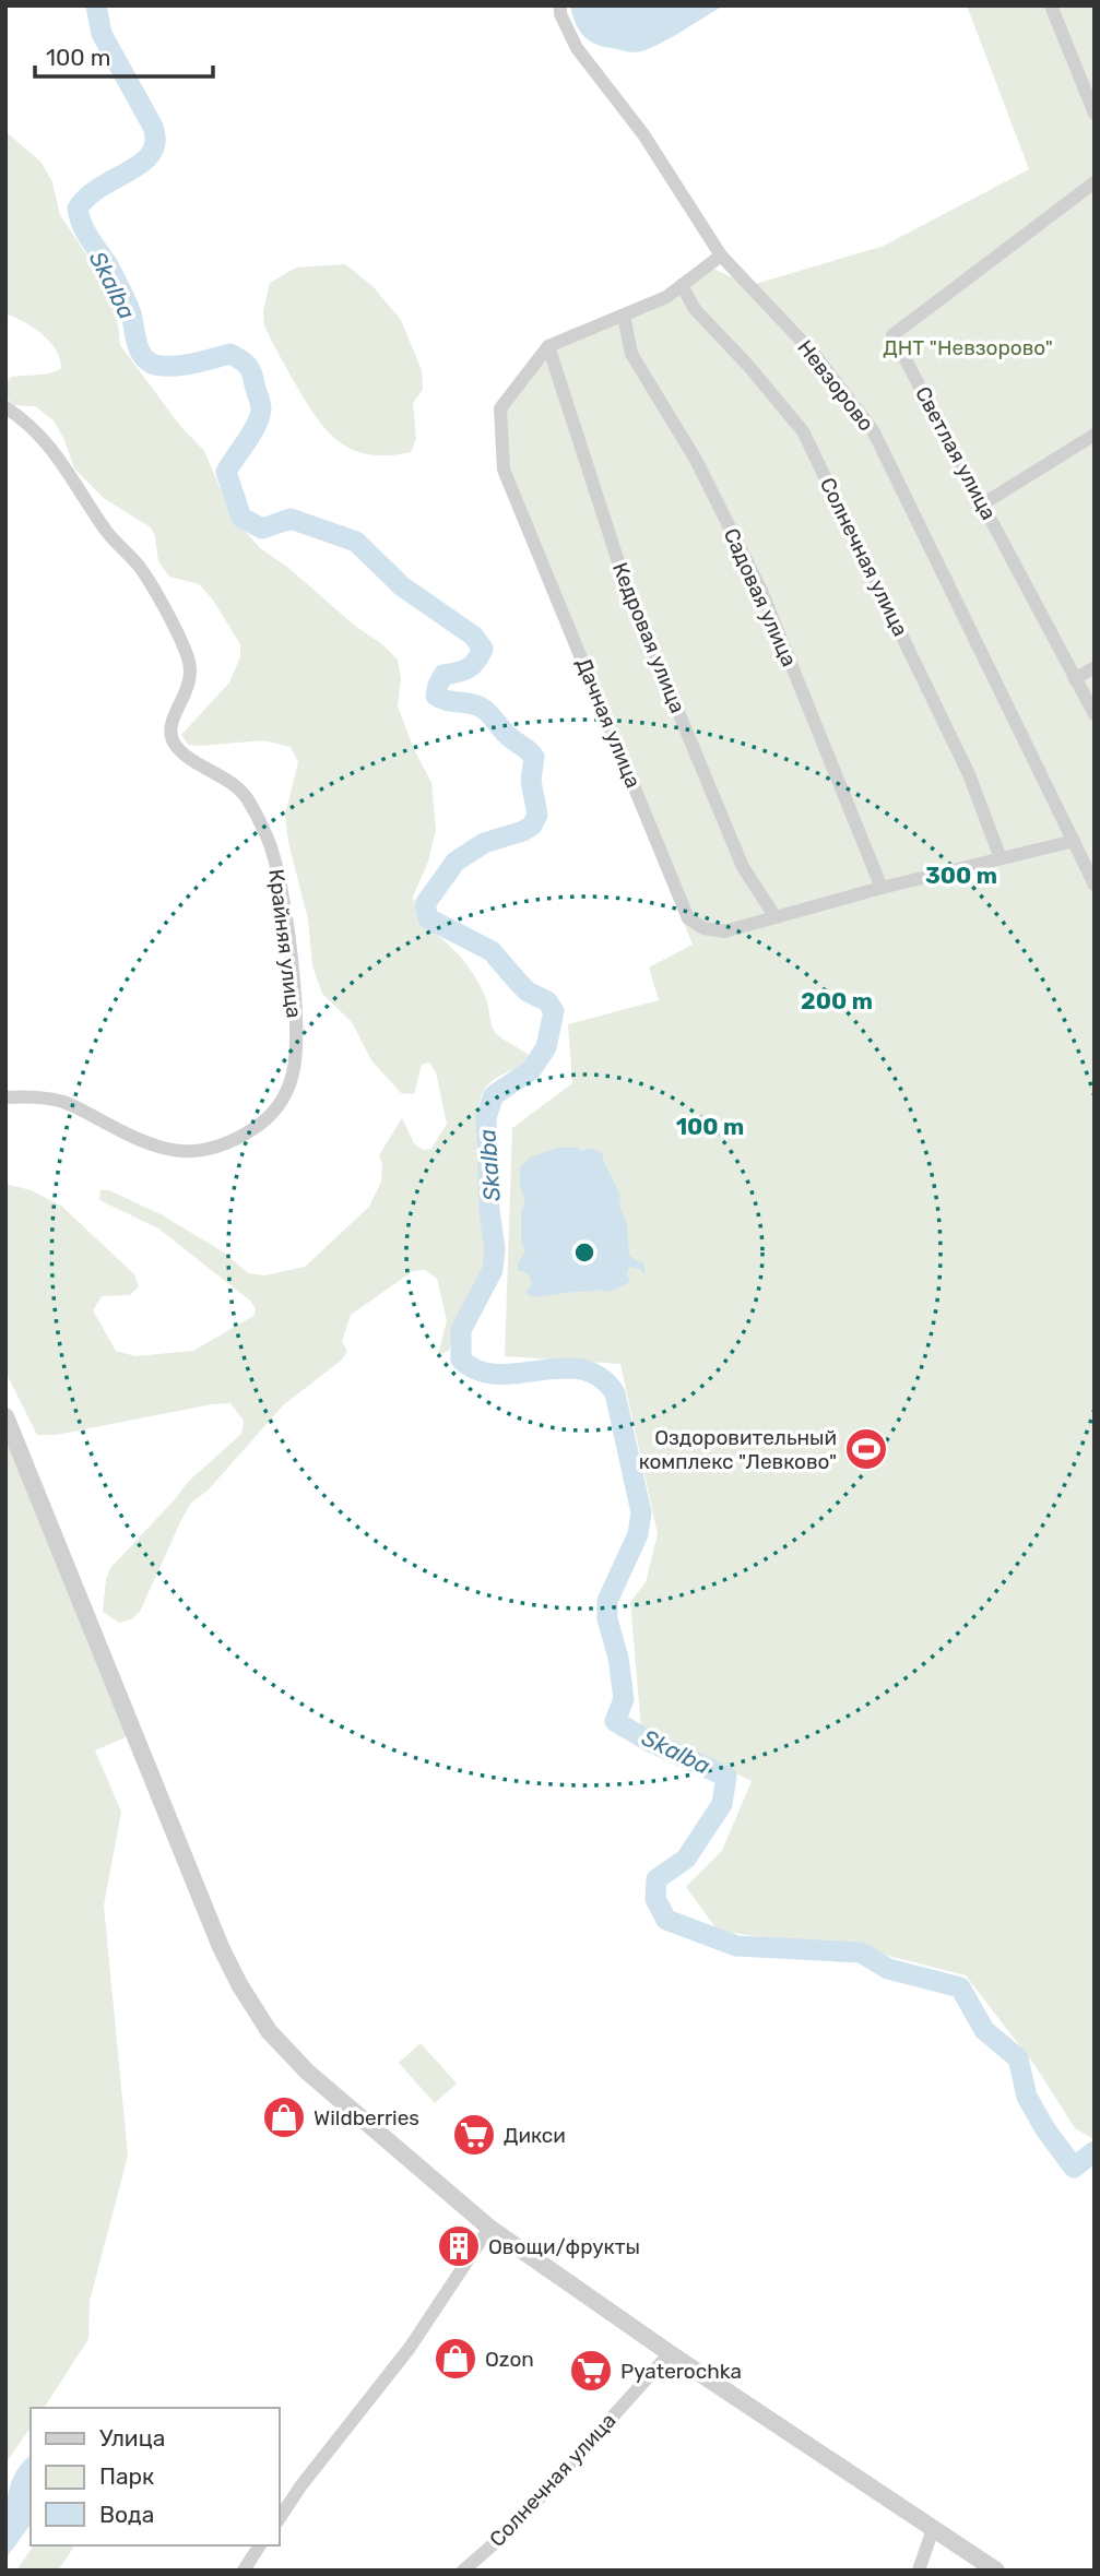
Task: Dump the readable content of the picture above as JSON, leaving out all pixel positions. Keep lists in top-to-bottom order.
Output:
{
  "streets": {
    "street": [
      "Невзорово",
      "Светлая улица",
      "Солнечная улица",
      "Садовая улица",
      "Кедровая улица",
      "Дачная улица",
      "Крайняя улица"
    ]
  },
  "crossings": [
    ["Невзорово", "Дачная улица"],
    ["Солнечная улица", "Дачная улица"],
    ["Садовая улица", "Дачная улица"],
    ["Кедровая улица", "Дачная улица"]
  ],
  "water": ["Skalba"],
  "parks": ["ДНТ \"Невзорово\""],
  "places": {
    "sports": ["Оздоровительный комплекс \"Левково\""],
    "shop": ["Wildberries", "Ozon"],
    "supermarket": ["Дикси", "Pyaterochka"],
    "building": ["Овощи/фрукты"]
  },
  "legend": ["Улица", "Парк", "Вода"],
  "scale_bar": "100 m",
  "rings": ["300 m", "200 m", "100 m"]
}
